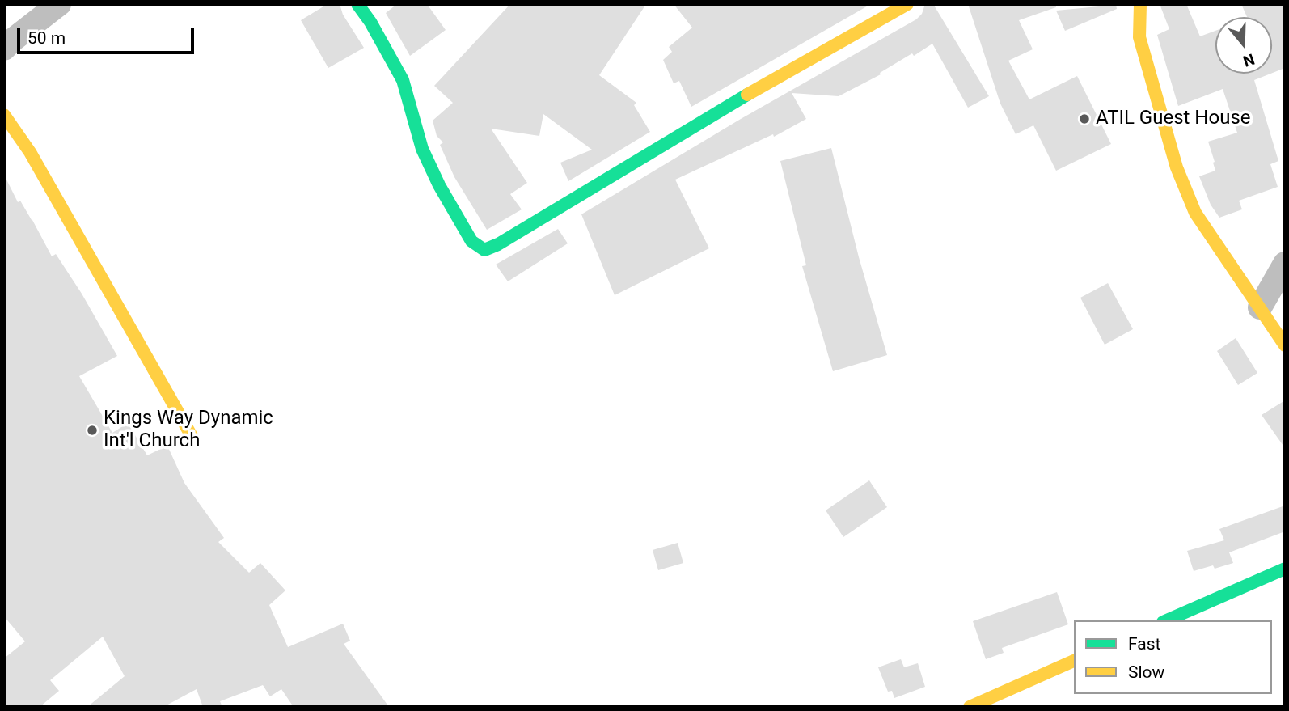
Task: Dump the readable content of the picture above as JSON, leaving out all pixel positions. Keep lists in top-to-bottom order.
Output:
{
  "places": ["ATIL Guest House", "Kings Way Dynamic Int'l Church"],
  "legend": ["Fast", "Slow"],
  "scale_bar": "50 m",
  "north": "bottom"
}
